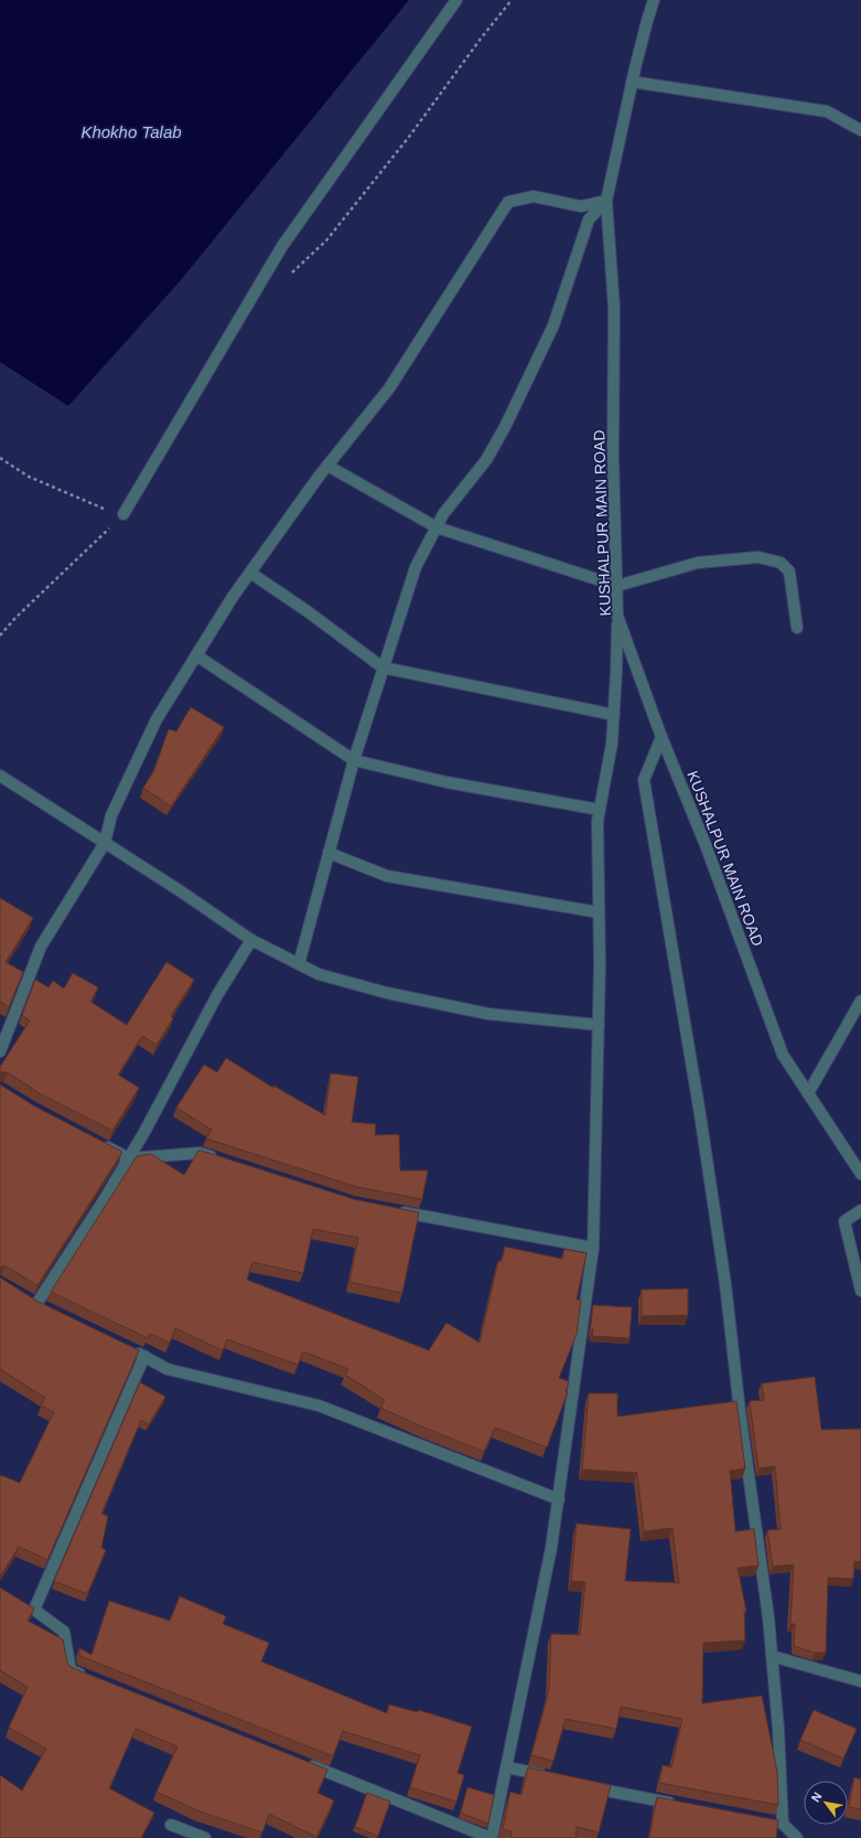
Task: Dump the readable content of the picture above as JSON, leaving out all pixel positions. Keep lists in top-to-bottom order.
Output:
{
  "streets": {
    "street": ["KUSHALPUR MAIN ROAD"]
  },
  "water": ["Khokho Talab"],
  "north": "top left"
}
